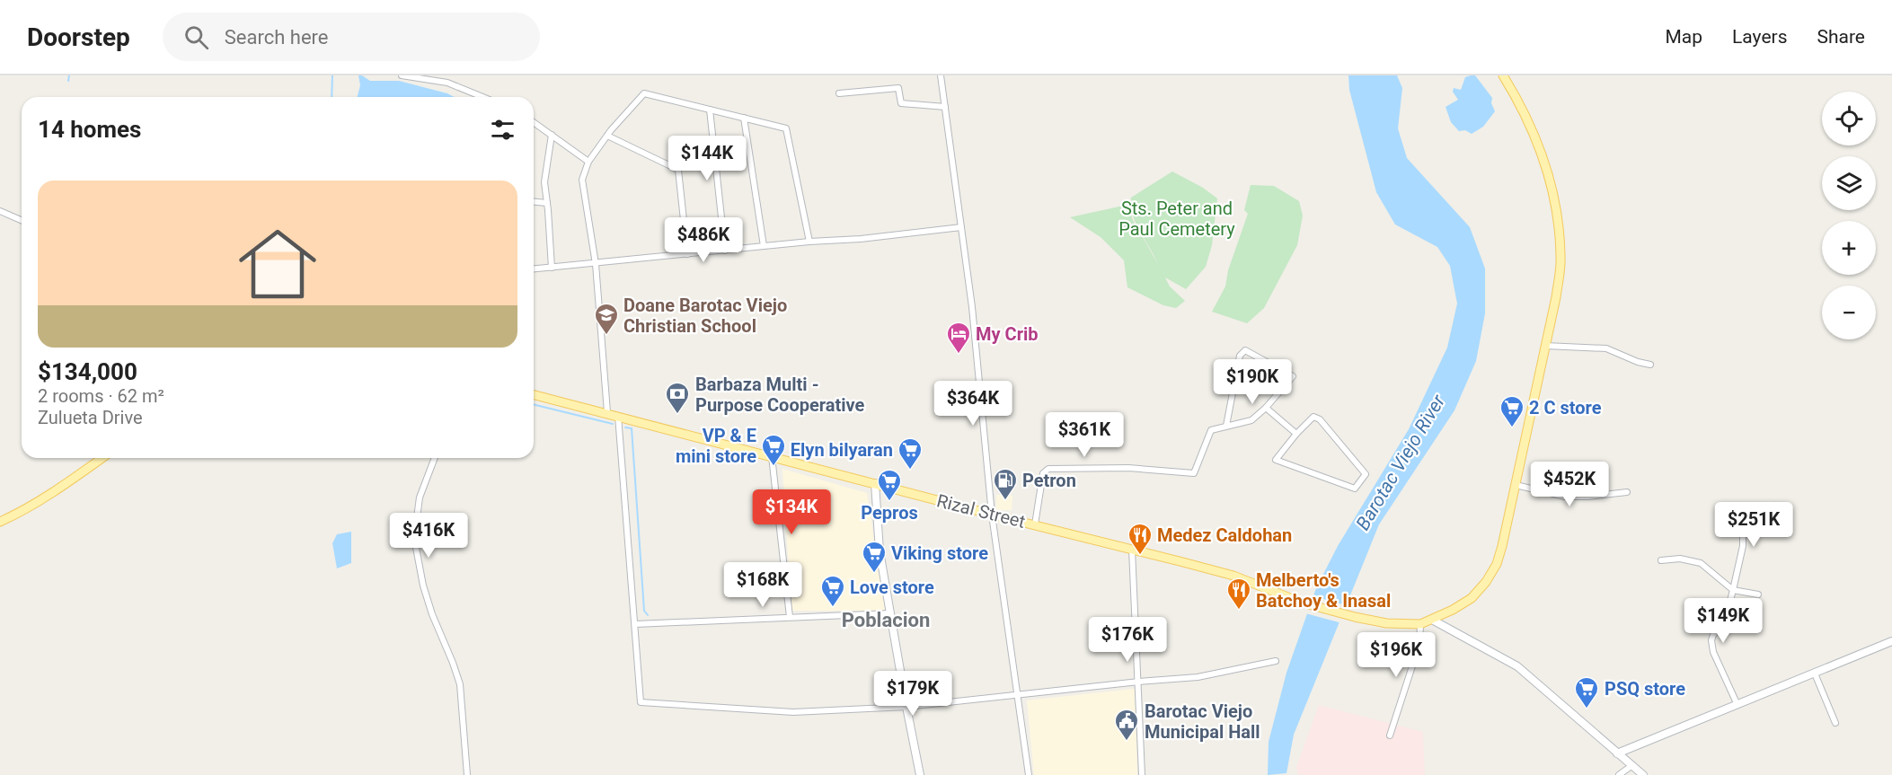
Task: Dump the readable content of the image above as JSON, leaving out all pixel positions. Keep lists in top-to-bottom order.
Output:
{
  "streets": {
    "main road": ["Rizal Street"]
  },
  "districts": ["Poblacion"],
  "water": ["Barotac Viejo River"],
  "parks": ["Sts. Peter and Paul Cemetery"],
  "places": {
    "school or university": ["Doane Barotac Viejo Christian School"],
    "hotel": ["My Crib"],
    "bank": ["Barbaza Multi - Purpose Cooperative"],
    "supermarket": [
      "2 C store",
      "VP & E mini store",
      "Elyn bilyaran",
      "Pepros",
      "Viking store",
      "Love store",
      "PSQ store"
    ],
    "fuel station": ["Petron"],
    "restaurant": ["Medez Caldohan", "Melberto's Batchoy & Inasal"],
    "public building": ["Barotac Viejo Municipal Hall"]
  },
  "page": {
    "header": "Doorstep",
    "search": "Search here",
    "nav": ["Map", "Layers", "Share"],
    "map_buttons": ["+", "−"],
    "heading": "14 homes",
    "price": [
      "$144K",
      "$486K",
      "$190K",
      "$364K",
      "$361K",
      "$452K",
      "$134K",
      "$251K",
      "$416K",
      "$168K",
      "$149K",
      "$176K",
      "$196K",
      "$179K"
    ],
    "list": [
      {
        "name": "$134,000",
        "note": "2 rooms · 62 m² · Zulueta Drive"
      }
    ]
  }
}
